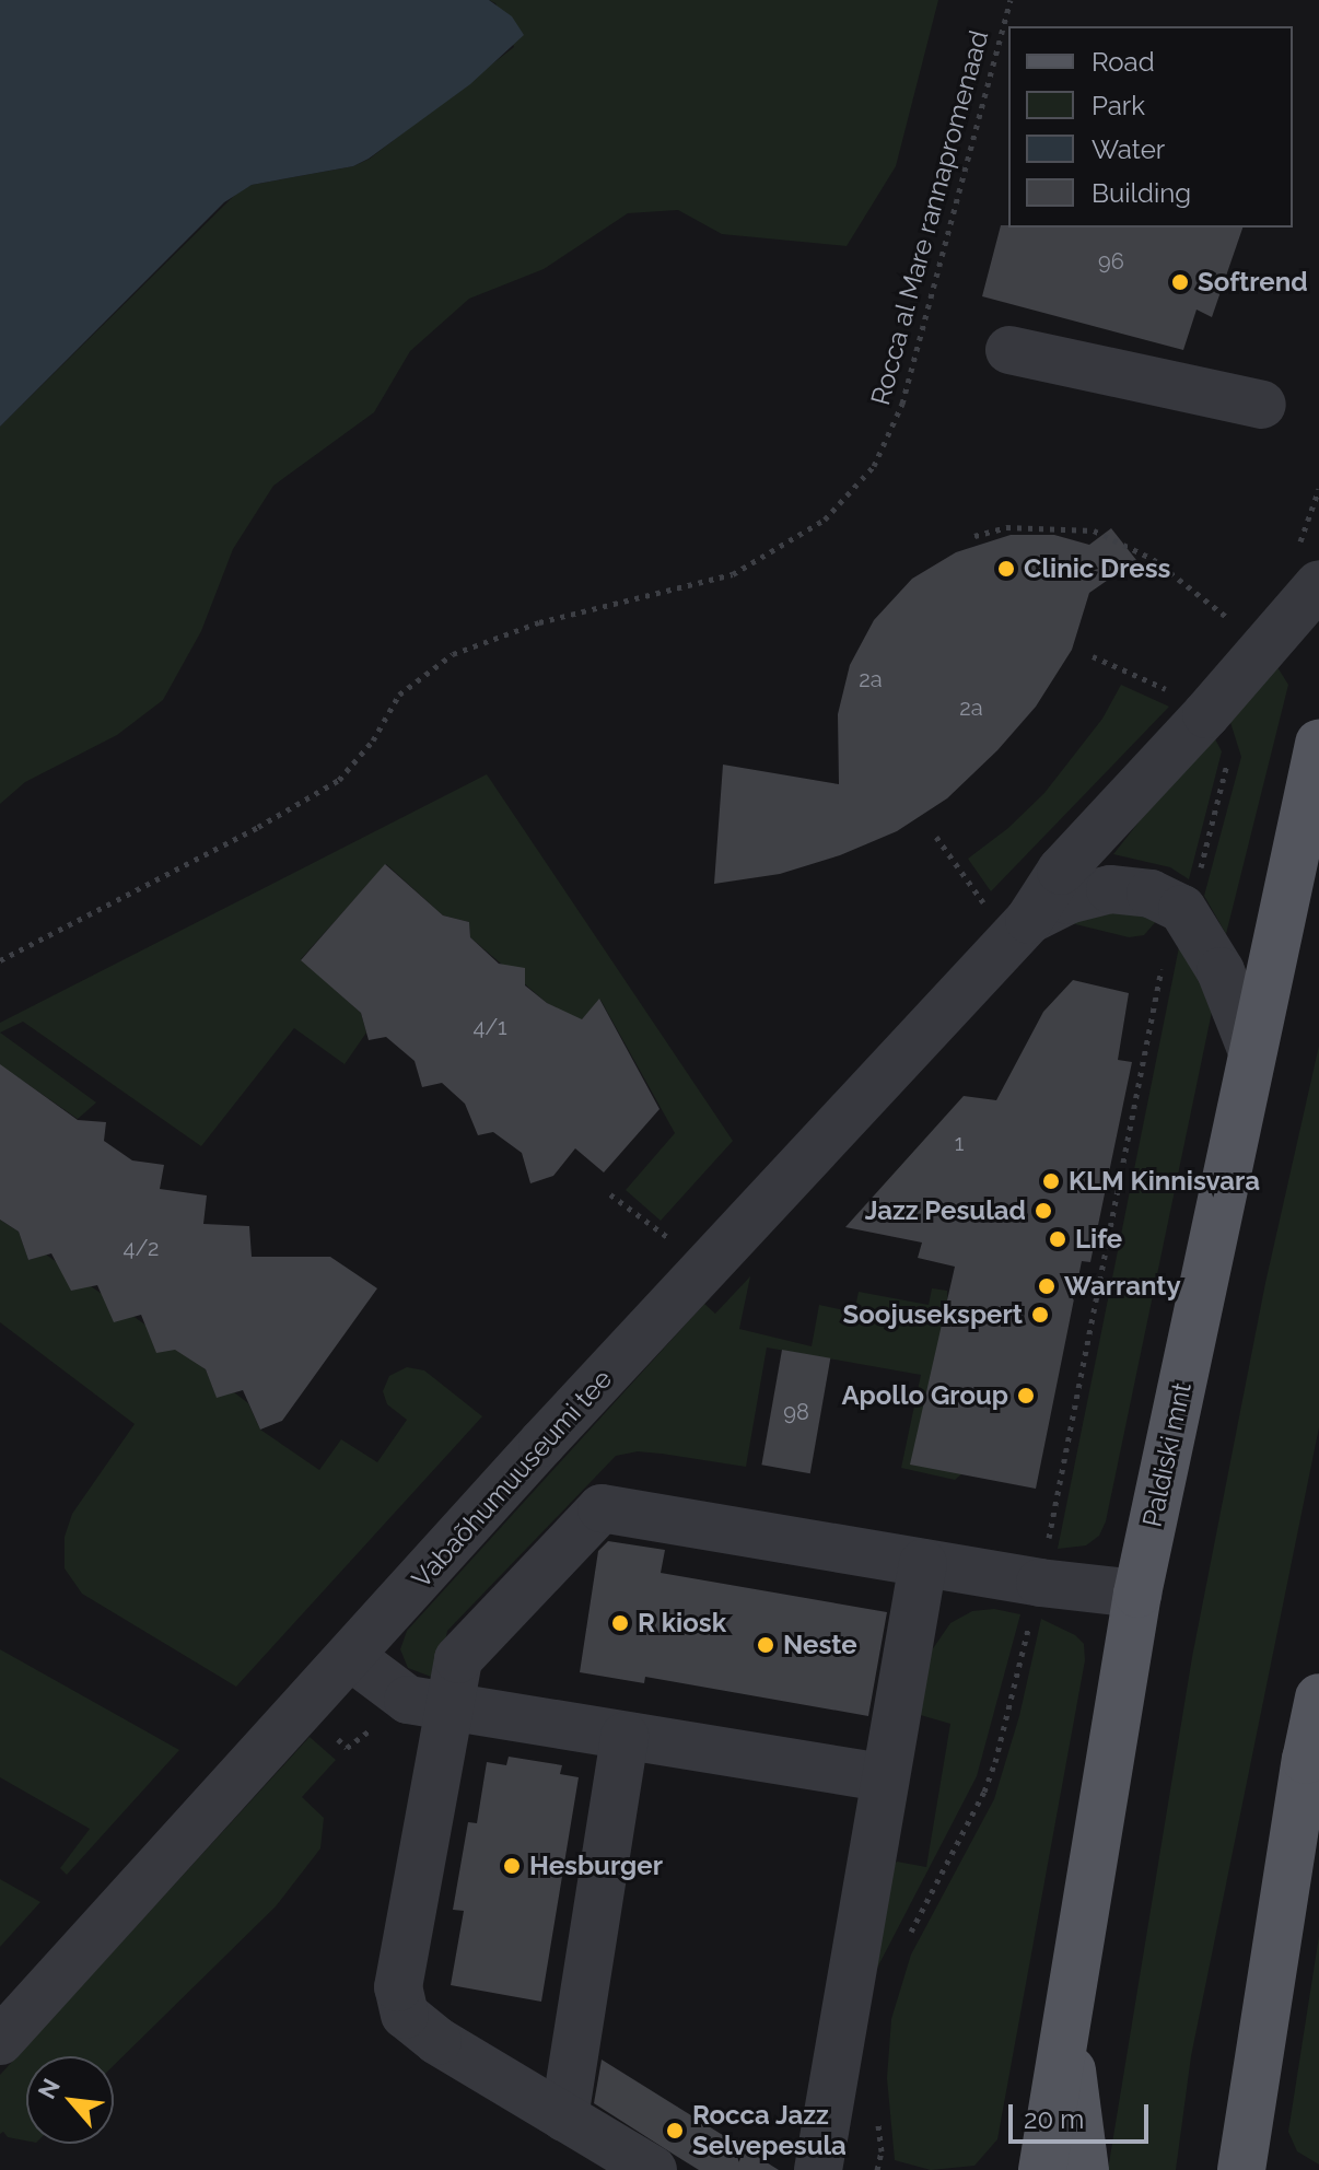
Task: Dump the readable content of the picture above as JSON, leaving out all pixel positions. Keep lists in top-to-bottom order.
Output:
{
  "streets": {
    "main road": ["Paldiski mnt"],
    "street": ["Vabaõhumuuseumi tee"],
    "path": ["Rocca al Mare rannapromenaad"]
  },
  "places": [
    "Softrend",
    "Clinic Dress",
    "KLM Kinnisvara",
    "Jazz Pesulad",
    "Life",
    "Warranty",
    "Soojusekspert",
    "Apollo Group",
    "R kiosk",
    "Neste",
    "Hesburger",
    "Rocca Jazz Selvepesula"
  ],
  "house_numbers": [
    "96",
    "2a",
    "2a",
    "4/1",
    "1",
    "4/2",
    "98"
  ],
  "legend": [
    "Road",
    "Park",
    "Water",
    "Building"
  ],
  "scale_bar": "20 m",
  "north": "top left"
}
